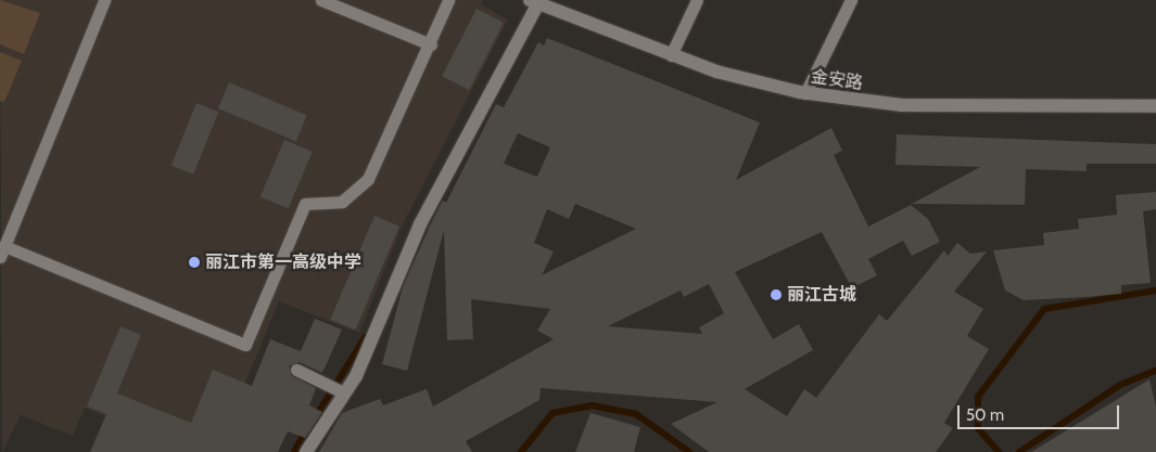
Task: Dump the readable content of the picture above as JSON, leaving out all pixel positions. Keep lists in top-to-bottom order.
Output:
{
  "streets": {
    "street": ["金安路"]
  },
  "places": ["丽江市第一高级中学", "丽江古城"],
  "scale_bar": "50 m"
}
